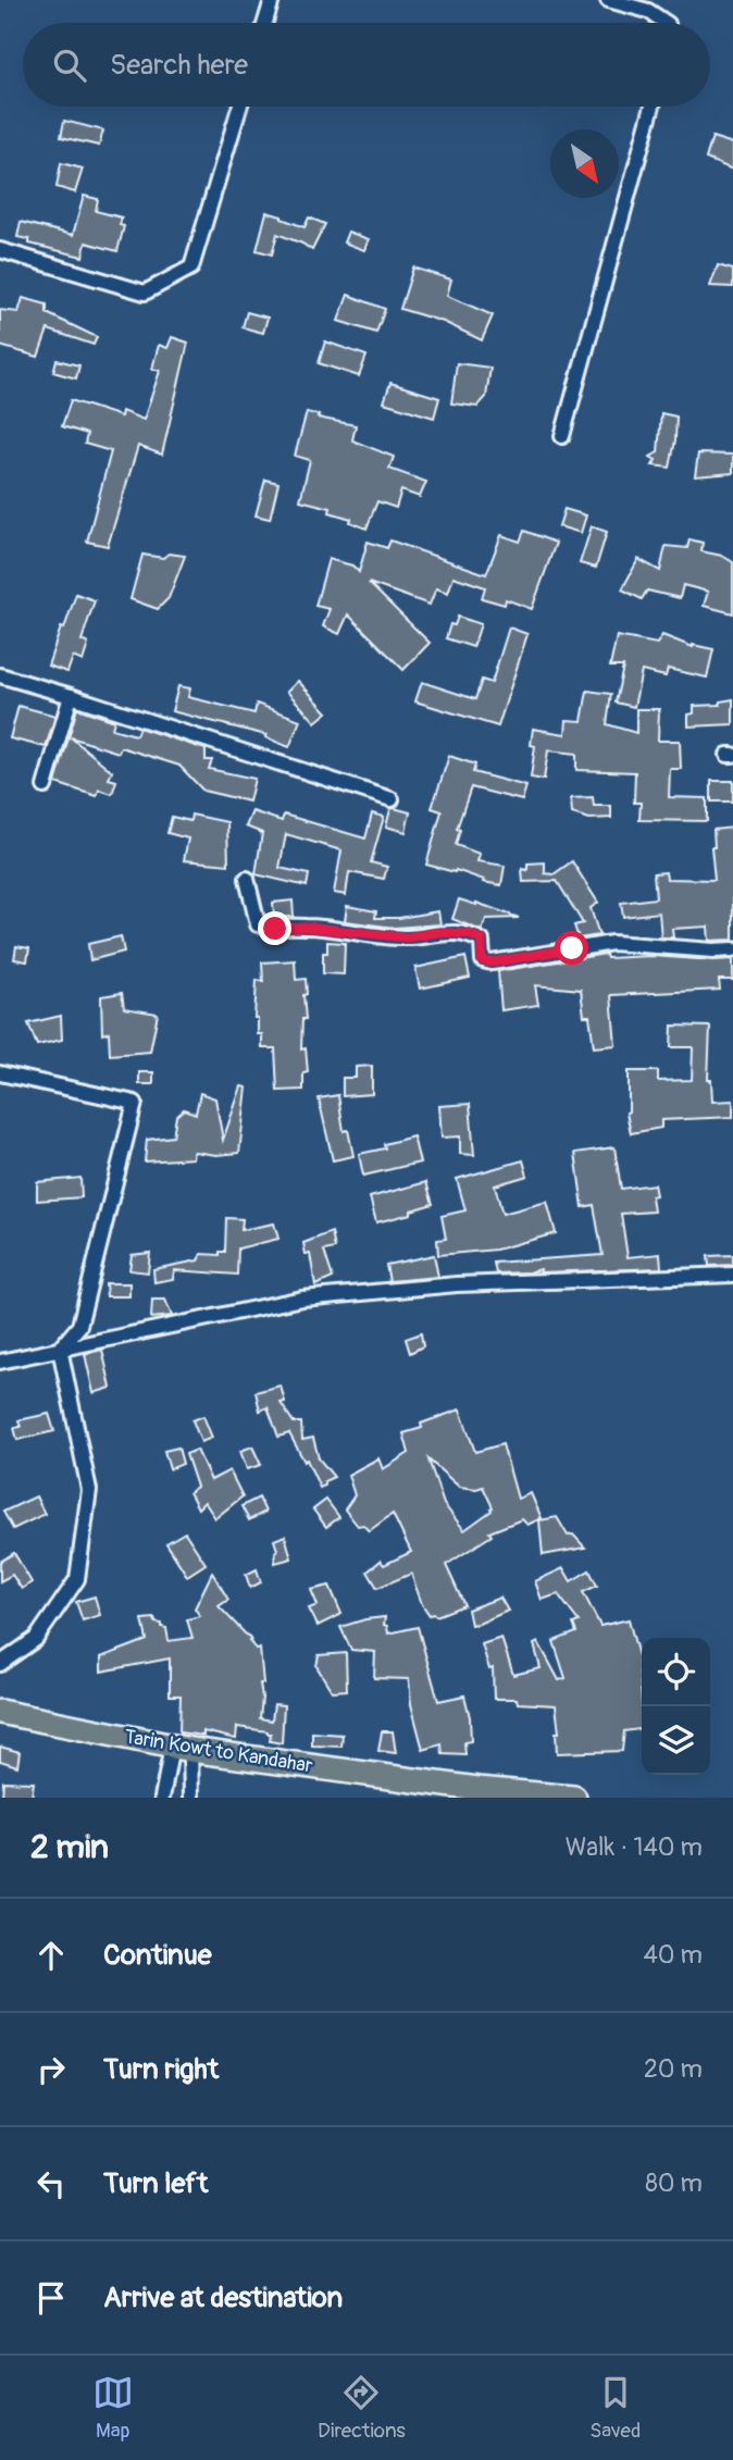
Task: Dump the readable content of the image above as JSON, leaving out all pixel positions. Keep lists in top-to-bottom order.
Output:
{
  "streets": {
    "main road": ["Tarin Kowt to Kandahar"]
  },
  "north": "bottom right",
  "page": {
    "search": "Search here",
    "heading": ["2 min", "Walk · 140 m"],
    "list": [
      ["Continue", "40 m"],
      ["Turn right", "20 m"],
      ["Turn left", "80 m"],
      "Arrive at destination"
    ],
    "nav": ["Map", "Directions", "Saved"]
  }
}
